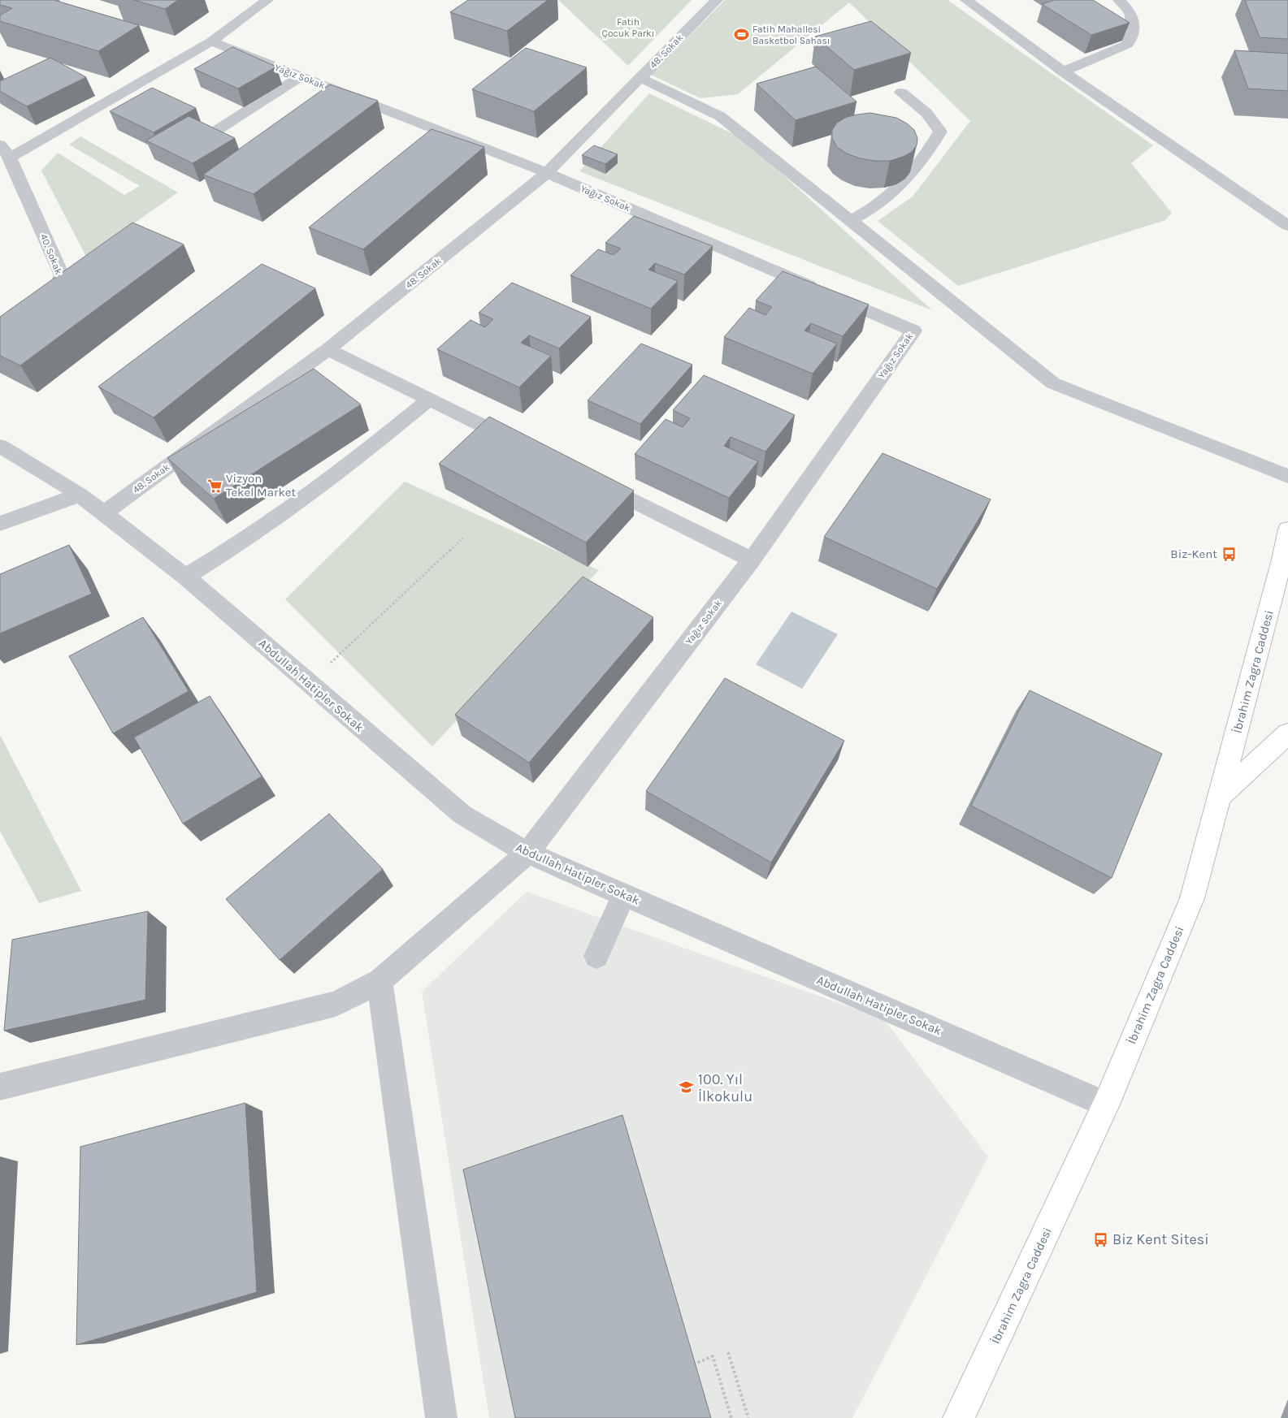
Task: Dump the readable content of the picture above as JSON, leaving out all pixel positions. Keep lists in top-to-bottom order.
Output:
{
  "streets": {
    "main road": ["İbrahim Zagra Caddesi"],
    "street": [
      "48. Sokak",
      "Yağız Sokak",
      "40. Sokak",
      "Abdullah Hatipler Sokak"
    ]
  },
  "crossings": [
    ["48. Sokak", "Yağız Sokak"],
    ["48. Sokak", "Abdullah Hatipler Sokak"],
    ["Yağız Sokak", "Abdullah Hatipler Sokak"],
    ["İbrahim Zagra Caddesi", "Abdullah Hatipler Sokak"]
  ],
  "parks": ["Fatih Çocuk Parkı"],
  "places": {
    "sports": ["Fatih Mahallesi Basketbol Sahası"],
    "supermarket": ["Vizyon Tekel Market"],
    "bus stop": ["Biz-Kent", "Biz Kent Sitesi"],
    "school or university": ["100. Yıl İlkokulu"]
  }
}
